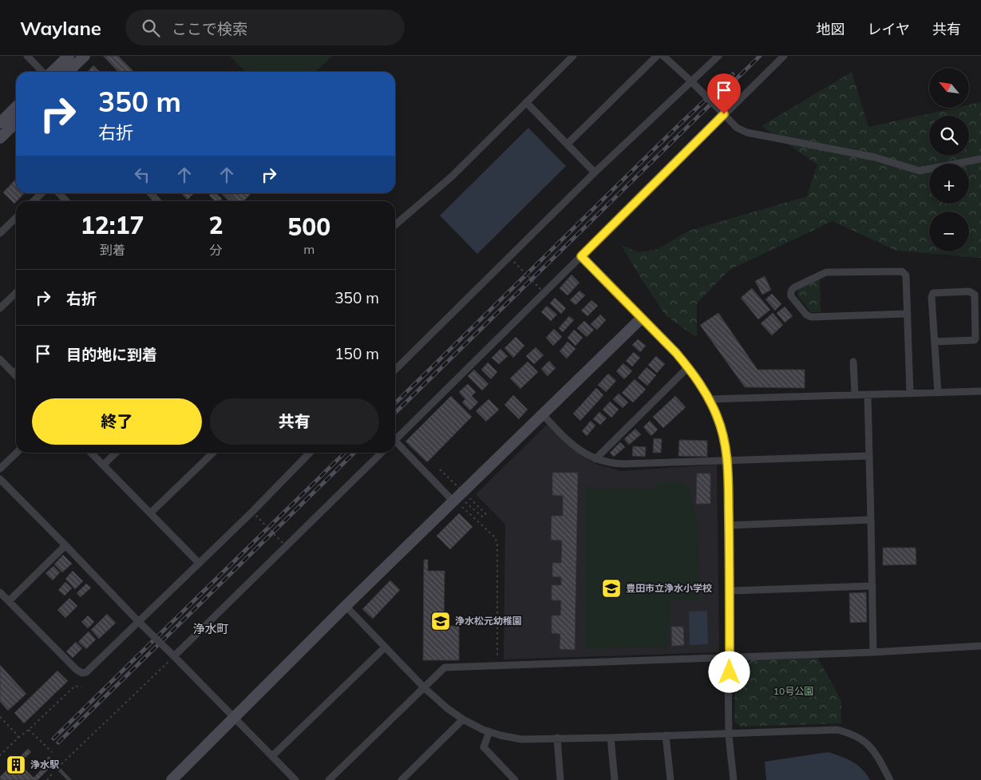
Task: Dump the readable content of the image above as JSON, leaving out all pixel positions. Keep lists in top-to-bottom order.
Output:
{
  "districts": ["浄水町"],
  "parks": ["10号公園"],
  "places": {
    "school or university": ["豊田市立浄水小学校", "浄水松元幼稚園"],
    "building": ["浄水駅"]
  },
  "north": "top left",
  "page": {
    "header": "Waylane",
    "search": "ここで検索",
    "nav": ["地図", "レイヤ", "共有"],
    "map_buttons": ["+", "−"],
    "turn": ["350 m", "右折"],
    "eta": [
      "12:17",
      "到着",
      "2",
      "分",
      "500",
      "m"
    ],
    "list": [
      {
        "name": "右折",
        "value": "350 m"
      },
      {
        "name": "目的地に到着",
        "value": "150 m"
      }
    ],
    "buttons": ["終了", "共有"]
  }
}
